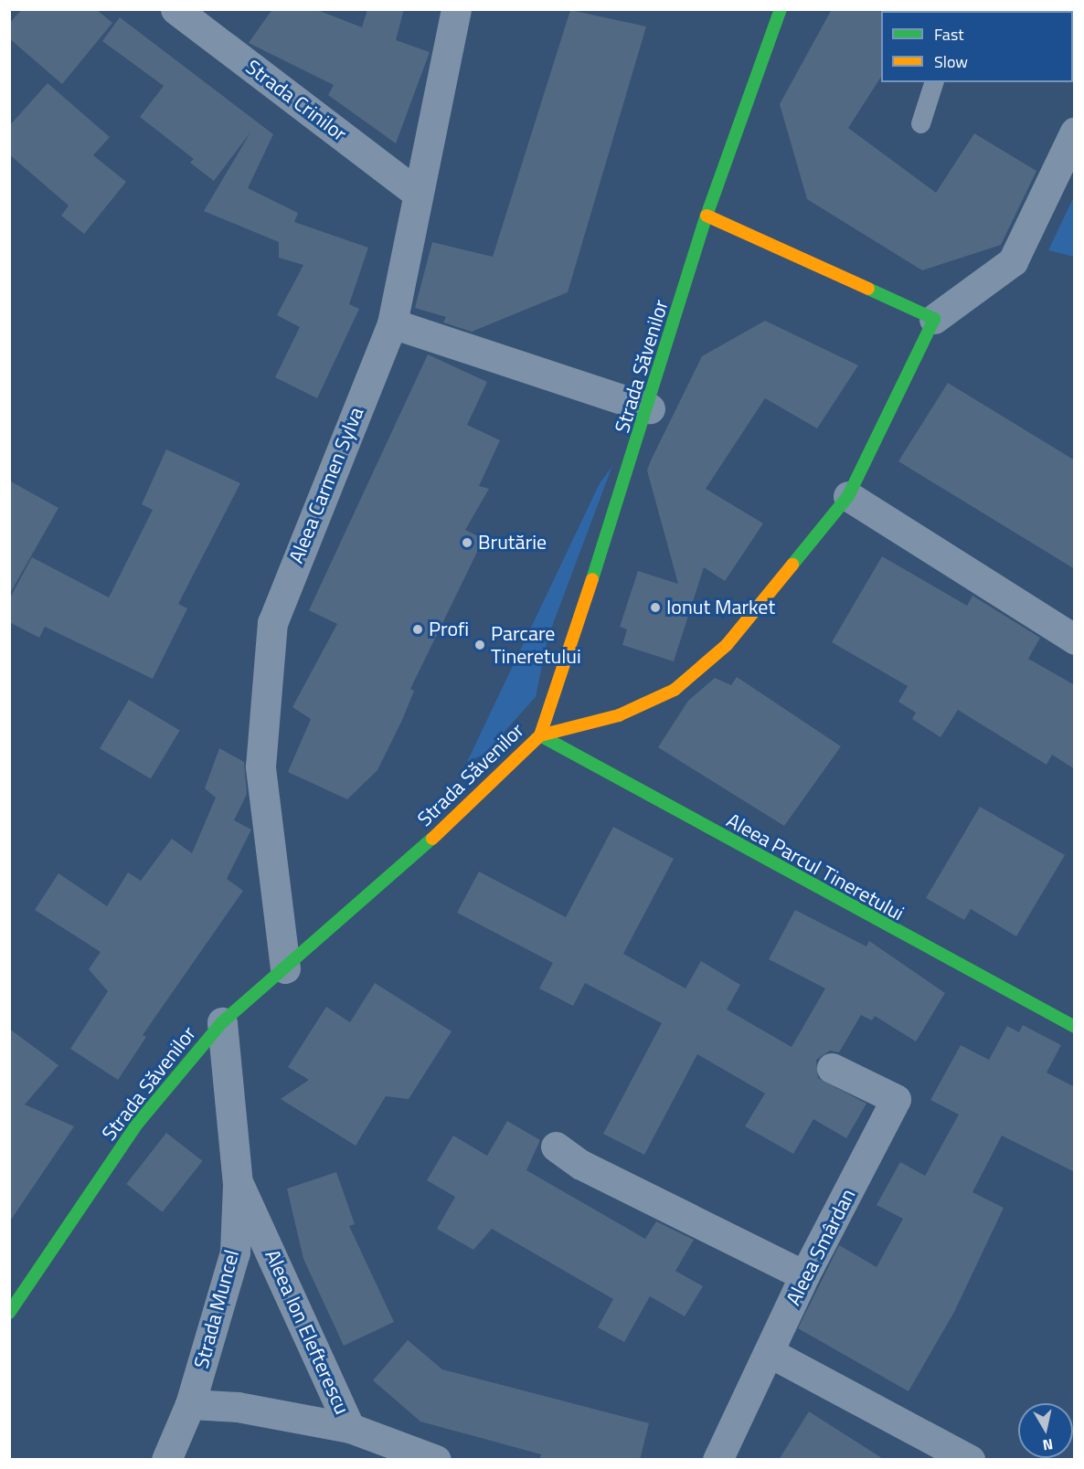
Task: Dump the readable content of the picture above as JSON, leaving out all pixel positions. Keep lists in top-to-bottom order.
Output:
{
  "streets": {
    "street": [
      "Strada Crinilor",
      "Strada Săvenilor",
      "Aleea Carmen Sylva",
      "Aleea Parcul Tineretului",
      "Aleea Smârdan",
      "Strada Muncel",
      "Aleea Ion Elefterescu"
    ]
  },
  "crossings": [
    ["Strada Crinilor", "Aleea Carmen Sylva"],
    ["Strada Săvenilor", "Aleea Carmen Sylva"],
    ["Strada Săvenilor", "Aleea Parcul Tineretului"],
    ["Strada Săvenilor", "Strada Muncel"],
    ["Strada Muncel", "Aleea Ion Elefterescu"]
  ],
  "places": [
    "Brutărie",
    "Ionut Market",
    "Profi",
    "Parcare Tineretului"
  ],
  "legend": ["Fast", "Slow"],
  "north": "bottom"
}
